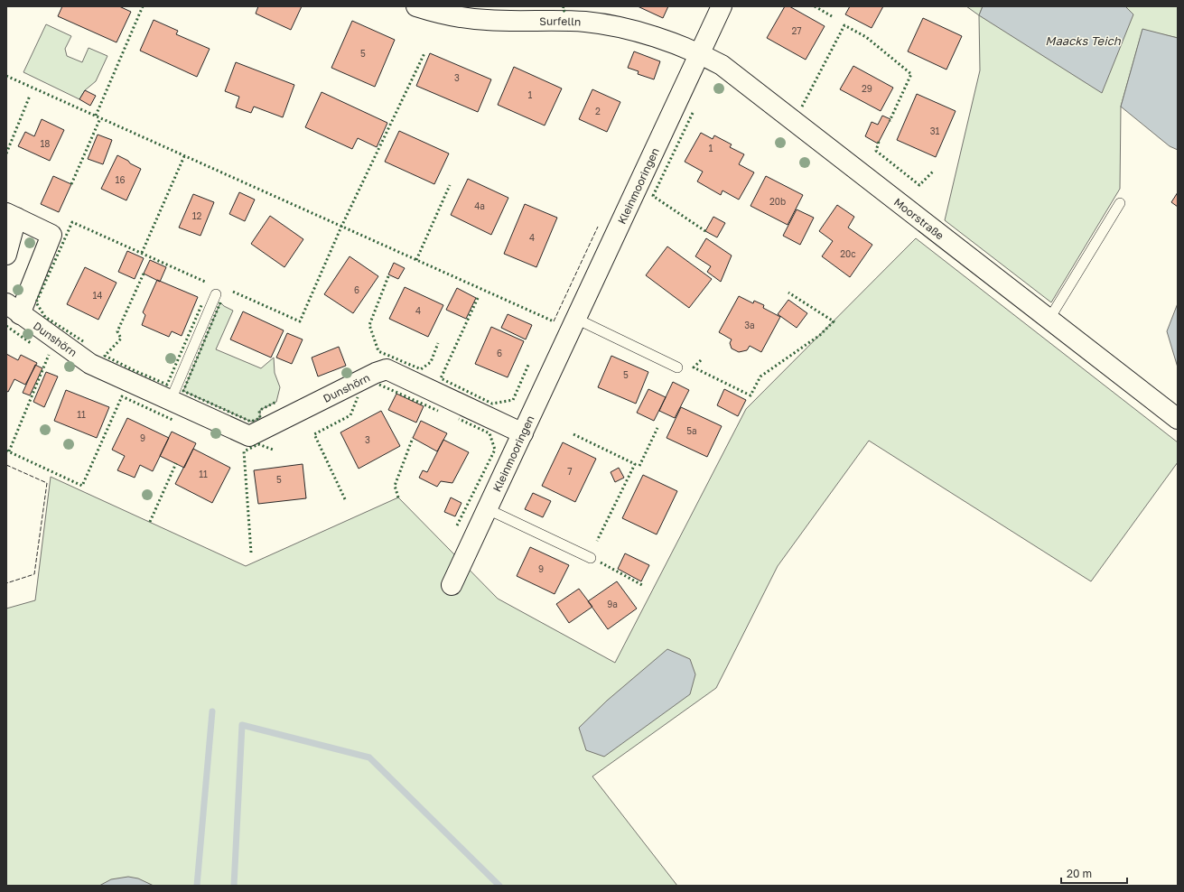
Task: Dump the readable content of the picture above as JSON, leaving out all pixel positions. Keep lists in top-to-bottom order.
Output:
{
  "streets": {
    "street": [
      "Surfelln",
      "Kleinmooringen",
      "Moorstraße",
      "Dunshörn"
    ]
  },
  "crossings": [
    ["Surfelln", "Kleinmooringen"],
    ["Surfelln", "Moorstraße"],
    ["Kleinmooringen", "Moorstraße"],
    ["Kleinmooringen", "Dunshörn"]
  ],
  "water": ["Maacks Teich"],
  "house_numbers": [
    "27",
    "5",
    "3",
    "29",
    "1",
    "2",
    "31",
    "18",
    "1",
    "16",
    "20b",
    "4a",
    "12",
    "4",
    "20c",
    "6",
    "14",
    "4",
    "3a",
    "6",
    "5",
    "11",
    "5a",
    "9",
    "3",
    "7",
    "11",
    "5",
    "9",
    "9a"
  ],
  "scale_bar": "20 m"
}
